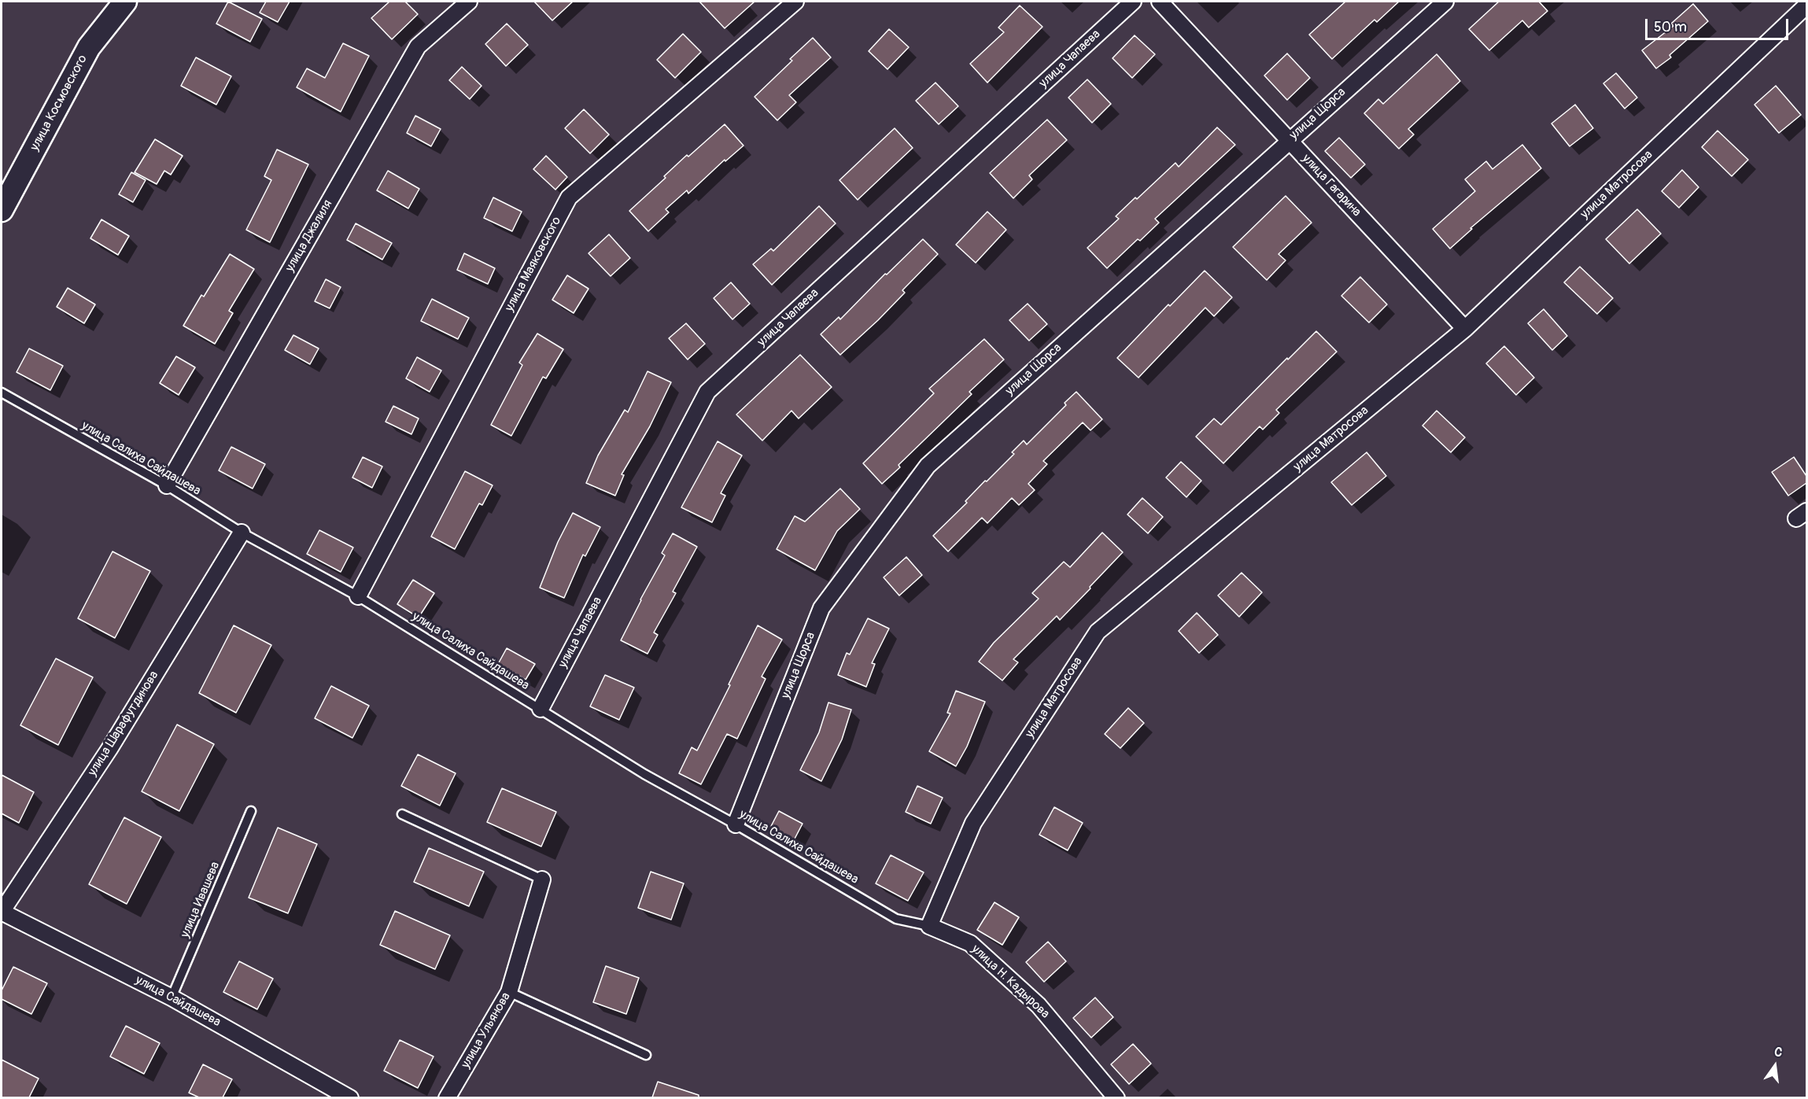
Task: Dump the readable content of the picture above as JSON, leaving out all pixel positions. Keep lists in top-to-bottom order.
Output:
{
  "streets": {
    "main road": ["улица Космовского"],
    "street": [
      "улица Чапаева",
      "улица Щорса",
      "улица Матросова",
      "улица Гагарина",
      "улица Джалиля",
      "улица Маяковского",
      "улица Шарафутдинова",
      "улица Н. Кадырова",
      "улица Сайдашева",
      "улица Ульянова"
    ],
    "lane": ["улица Салиха Сайдашева", "улица Ивашева"]
  },
  "crossings": [
    ["улица Чапаева", "улица Салиха Сайдашева"],
    ["улица Щорса", "улица Гагарина"],
    ["улица Щорса", "улица Салиха Сайдашева"],
    ["улица Матросова", "улица Гагарина"],
    ["улица Матросова", "улица Салиха Сайдашева"],
    ["улица Матросова", "улица Н. Кадырова"],
    ["улица Джалиля", "улица Салиха Сайдашева"],
    ["улица Маяковского", "улица Салиха Сайдашева"],
    ["улица Салиха Сайдашева", "улица Шарафутдинова"],
    ["улица Салиха Сайдашева", "улица Н. Кадырова"],
    ["улица Шарафутдинова", "улица Сайдашева"],
    ["улица Ивашева", "улица Сайдашева"]
  ],
  "scale_bar": "50 m",
  "north": "top"
}
